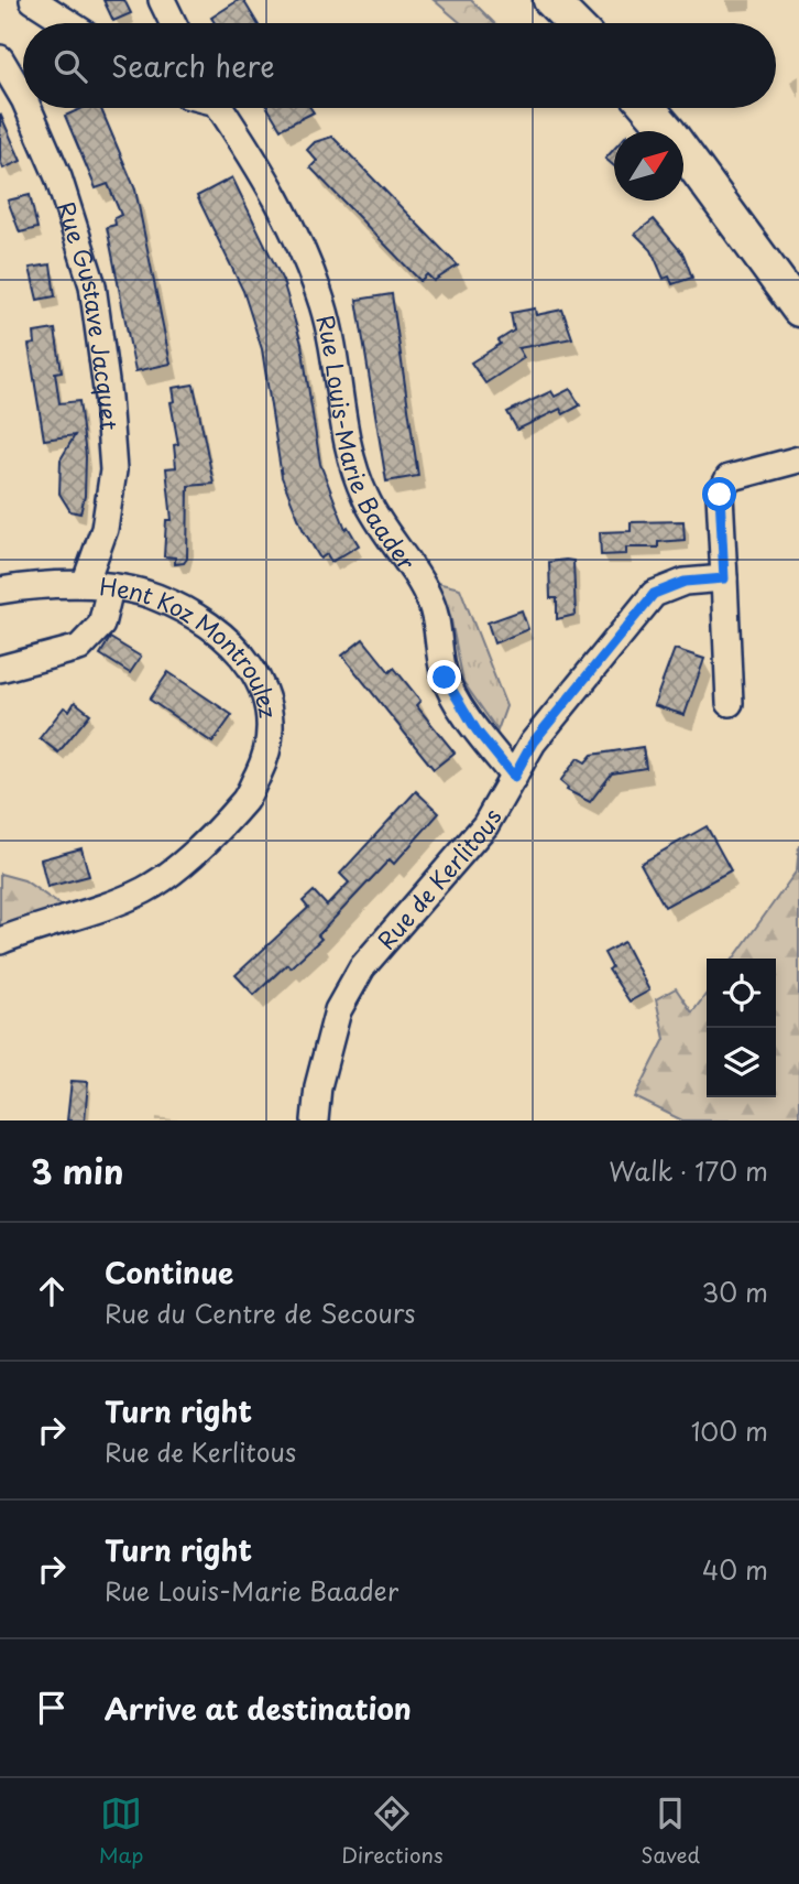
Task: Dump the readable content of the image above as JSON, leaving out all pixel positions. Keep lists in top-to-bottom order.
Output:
{
  "streets": {
    "street": [
      "Rue Gustave Jacquet",
      "Rue Louis-Marie Baader",
      "Hent Koz Montroulez",
      "Rue de Kerlitous"
    ]
  },
  "crossings": [
    ["Rue Gustave Jacquet", "Hent Koz Montroulez"],
    ["Rue Louis-Marie Baader", "Rue de Kerlitous"]
  ],
  "north": "top right",
  "page": {
    "search": "Search here",
    "heading": ["3 min", "Walk · 170 m"],
    "list": [
      ["Continue", "Rue du Centre de Secours", "30 m"],
      ["Turn right", "Rue de Kerlitous", "100 m"],
      ["Turn right", "Rue Louis-Marie Baader", "40 m"],
      "Arrive at destination"
    ],
    "nav": ["Map", "Directions", "Saved"]
  }
}
